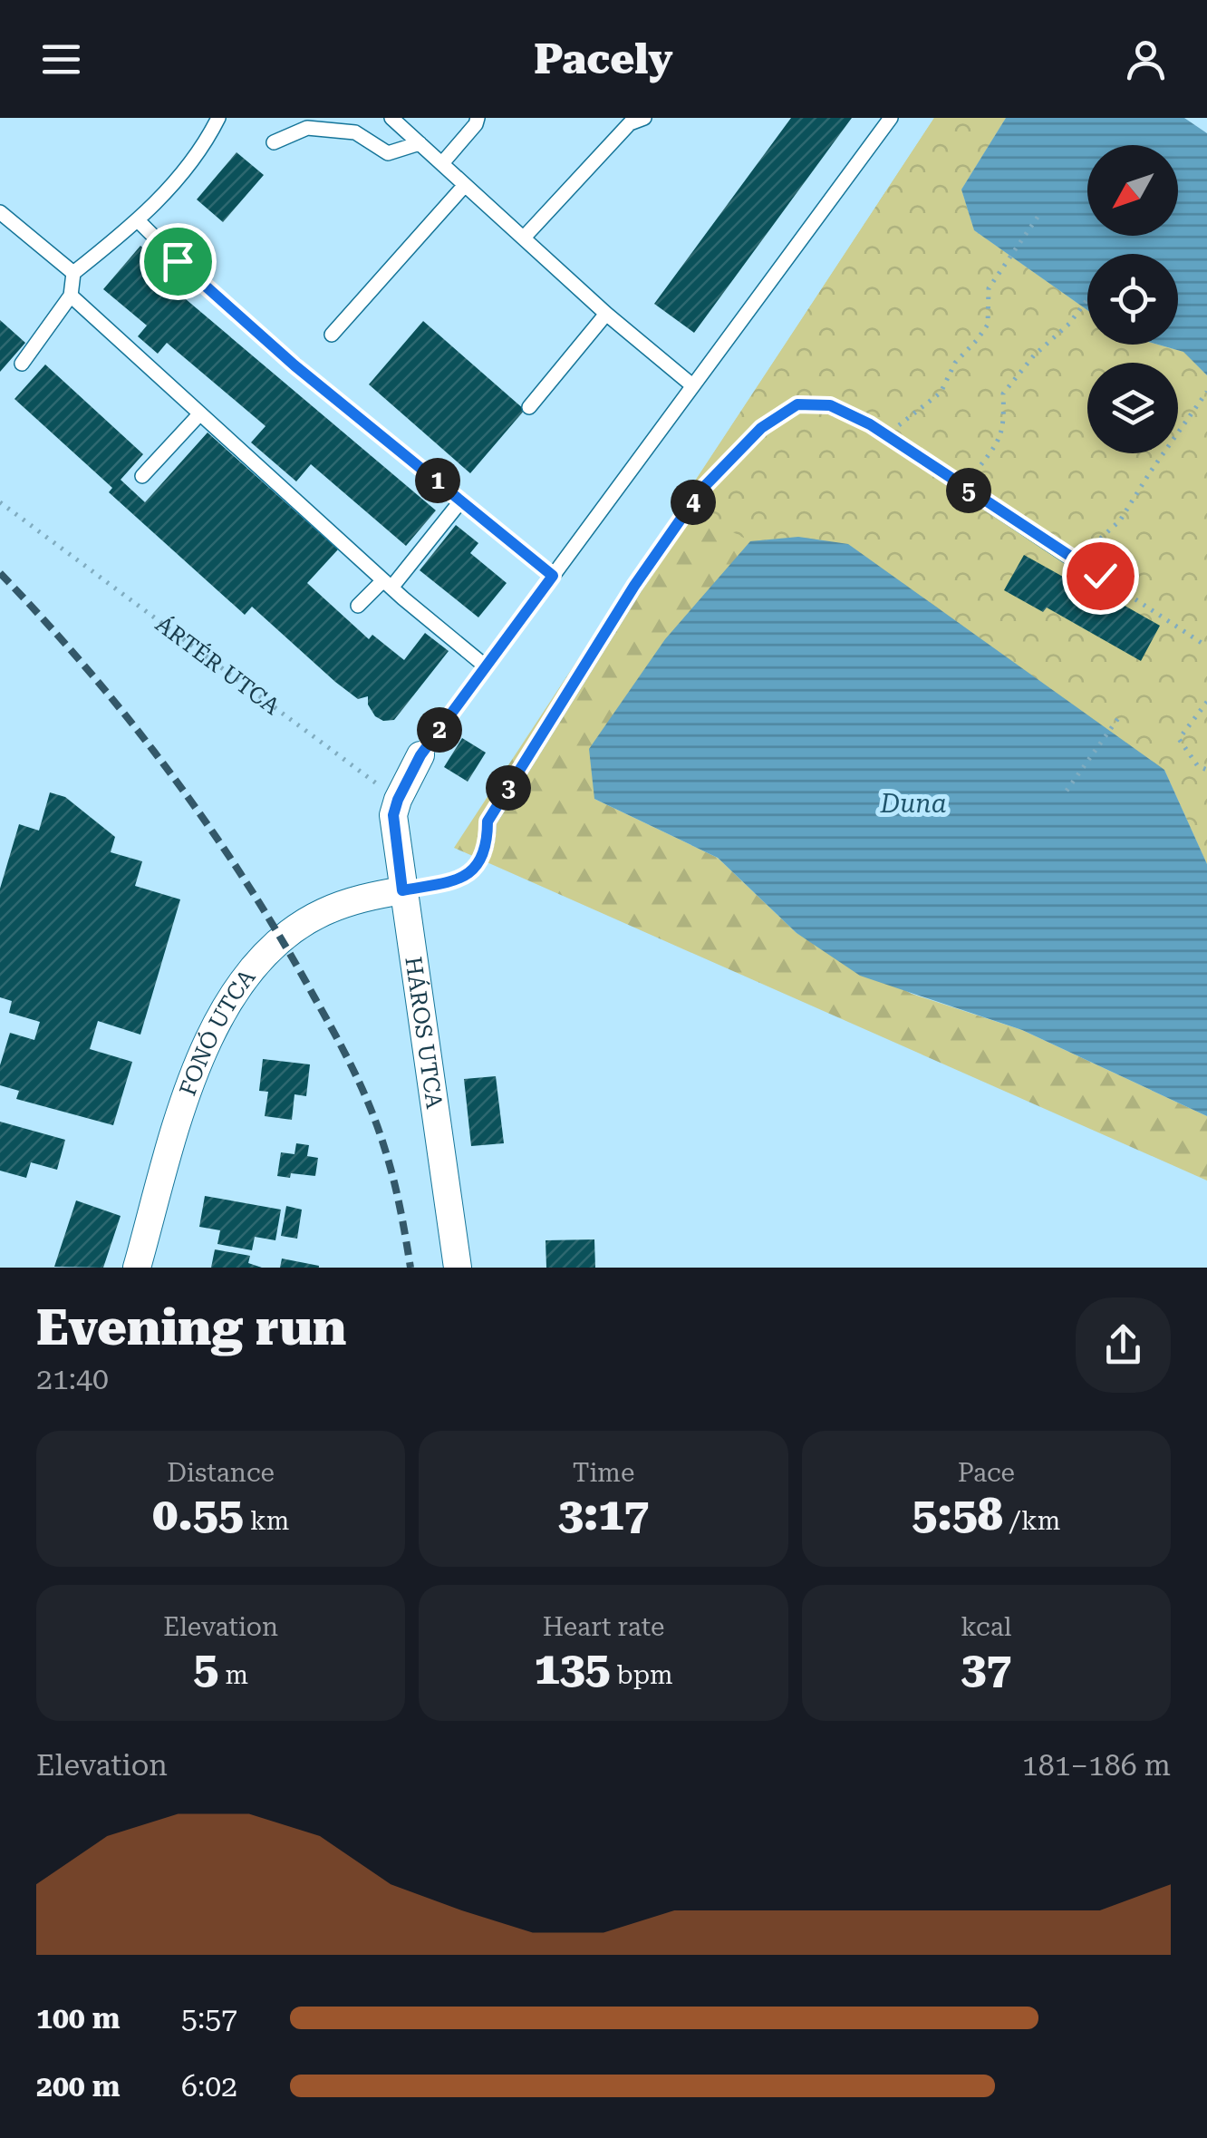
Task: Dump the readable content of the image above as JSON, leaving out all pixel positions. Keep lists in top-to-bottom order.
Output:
{
  "streets": {
    "street": ["HÁROS UTCA", "FONÓ UTCA"],
    "path": ["ÁRTÉR UTCA"]
  },
  "crossings": [
    ["ÁRTÉR UTCA", "HÁROS UTCA"],
    ["HÁROS UTCA", "FONÓ UTCA"]
  ],
  "water": ["Duna"],
  "north": "bottom left",
  "page": {
    "header": "Pacely",
    "pins": [
      "1",
      "5",
      "4",
      "2",
      "3"
    ],
    "heading": ["Evening run", "21:40"],
    "stats": [
      ["Distance", "0.55 km"],
      ["Time", "3:17"],
      ["Pace", "5:58 /km"],
      ["Elevation", "5 m"],
      ["Heart rate", "135 bpm"],
      ["kcal", "37"]
    ],
    "chart": ["Elevation", "181–186 m"],
    "list": [
      {
        "name": "100 m",
        "note": "5:57"
      },
      {
        "name": "200 m",
        "note": "6:02"
      }
    ]
  }
}
